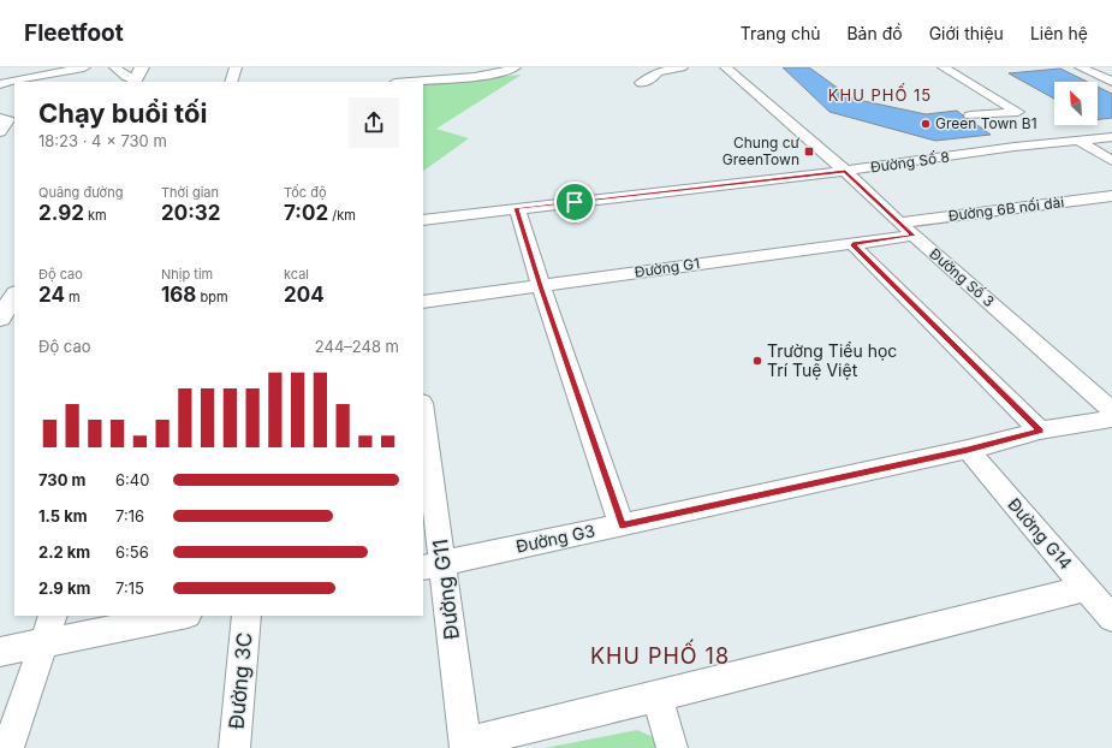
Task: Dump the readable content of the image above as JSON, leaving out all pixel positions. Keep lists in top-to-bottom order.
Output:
{
  "streets": {
    "street": [
      "Đường Số 8",
      "Đường 6B nối dài",
      "Đường G1",
      "Đường Số 3",
      "Đường G14",
      "Đường G3",
      "Đường G11",
      "Đường 3C"
    ]
  },
  "crossings": [
    ["Đường Số 8", "Đường Số 3"],
    ["Đường 6B nối dài", "Đường G1"],
    ["Đường 6B nối dài", "Đường Số 3"],
    ["Đường G1", "Đường Số 3"],
    ["Đường G14", "Đường G3"],
    ["Đường G3", "Đường G11"]
  ],
  "districts": ["KHU PHỐ 15", "KHU PHỐ 18"],
  "places": {
    "other": ["Green Town B1", "Trường Tiểu học Trí Tuệ Việt"],
    "transit": ["Chung cư GreenTown"]
  },
  "north": "top left",
  "page": {
    "header": "Fleetfoot",
    "nav": [
      "Trang chủ",
      "Bản đồ",
      "Giới thiệu",
      "Liên hệ"
    ],
    "heading": ["Chạy buổi tối", "18:23 · 4 × 730 m"],
    "stats": [
      ["Quãng đường", "2.92 km"],
      ["Thời gian", "20:32"],
      ["Tốc độ", "7:02 /km"],
      ["Độ cao", "24 m"],
      ["Nhịp tim", "168 bpm"],
      ["kcal", "204"]
    ],
    "chart": ["Độ cao", "244–248 m"],
    "list": [
      {
        "name": "730 m",
        "note": "6:40"
      },
      {
        "name": "1.5 km",
        "note": "7:16"
      },
      {
        "name": "2.2 km",
        "note": "6:56"
      },
      {
        "name": "2.9 km",
        "note": "7:15"
      }
    ]
  }
}
